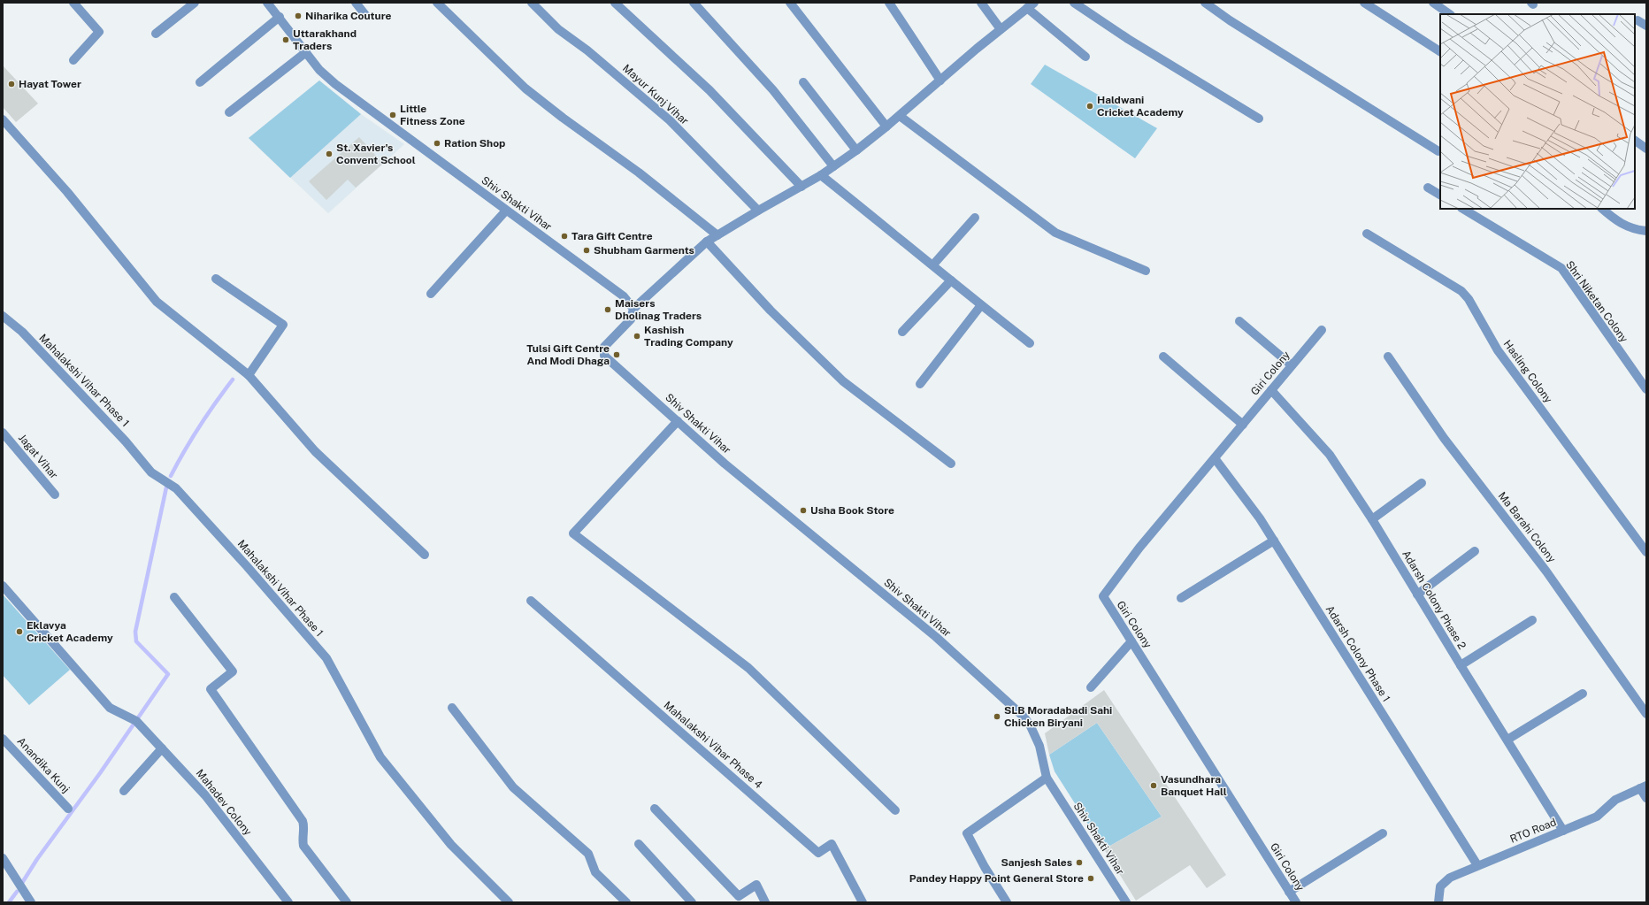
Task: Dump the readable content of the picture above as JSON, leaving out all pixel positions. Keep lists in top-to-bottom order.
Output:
{
  "streets": {
    "street": [
      "Mayur Kunj Vihar",
      "Shiv Shakti Vihar",
      "Shri Niketan Colony",
      "Hasling Colony",
      "Giri Colony",
      "Mahalakshi Vihar Phase 1",
      "Jagat Vihar",
      "Ma Barahi Colony",
      "Adarsh Colony Phase 2",
      "Adarsh Colony Phase 1",
      "Mahalakshi Vihar Phase 4",
      "Anandika Kunj",
      "Mahadev Colony",
      "RTO Road"
    ]
  },
  "crossings": [
    ["Giri Colony", "Adarsh Colony Phase 2"],
    ["Giri Colony", "Adarsh Colony Phase 1"],
    ["Adarsh Colony Phase 2", "RTO Road"],
    ["Adarsh Colony Phase 1", "RTO Road"]
  ],
  "places": [
    "Niharika Couture",
    "Uttarakhand Traders",
    "Hayat Tower",
    "Haldwani Cricket Academy",
    "Little Fitness Zone",
    "Ration Shop",
    "St. Xavier's Convent School",
    "Tara Gift Centre",
    "Shubham Garments",
    "Maisers Dholinag Traders",
    "Kashish Trading Company",
    "Tulsi Gift Centre And Modi Dhaga",
    "Usha Book Store",
    "Eklavya Cricket Academy",
    "SLB Moradabadi Sahi Chicken Biryani",
    "Vasundhara Banquet Hall",
    "Sanjesh Sales",
    "Pandey Happy Point General Store"
  ]
}
